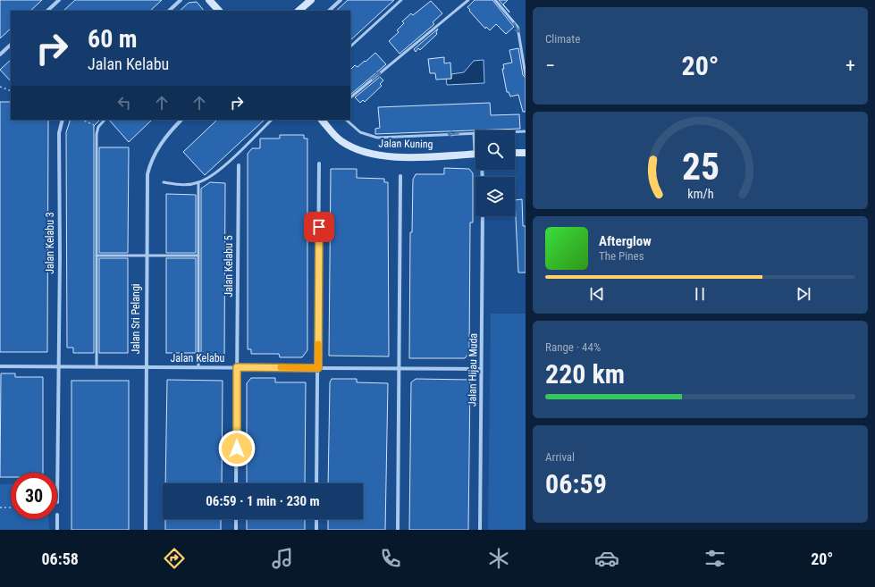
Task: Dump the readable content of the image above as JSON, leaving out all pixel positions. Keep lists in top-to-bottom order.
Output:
{
  "streets": {
    "street": [
      "Jalan Kuning",
      "Jalan Kelabu 3",
      "Jalan Kelabu 5",
      "Jalan Sri Pelangi",
      "Jalan Kelabu",
      "Jalan Hijau Muda"
    ]
  },
  "crossings": [
    ["Jalan Kelabu 3", "Jalan Kelabu"],
    ["Jalan Kelabu 5", "Jalan Kelabu"],
    ["Jalan Sri Pelangi", "Jalan Kelabu"],
    ["Jalan Kelabu", "Jalan Hijau Muda"]
  ],
  "page": {
    "tile": [
      "Climate",
      ["Range · 44%", "220 km"],
      ["Arrival", "06:59"]
    ],
    "turn": ["60 m", "Jalan Kelabu"],
    "heat": ["−", "20°", "+"],
    "song": ["Afterglow", "The Pines"],
    "limit": "30",
    "trip": "06:59 · 1 min · 230 m",
    "tabs": ["06:58", "20°"],
    "gauge": ["25", "km/h"]
  }
}
